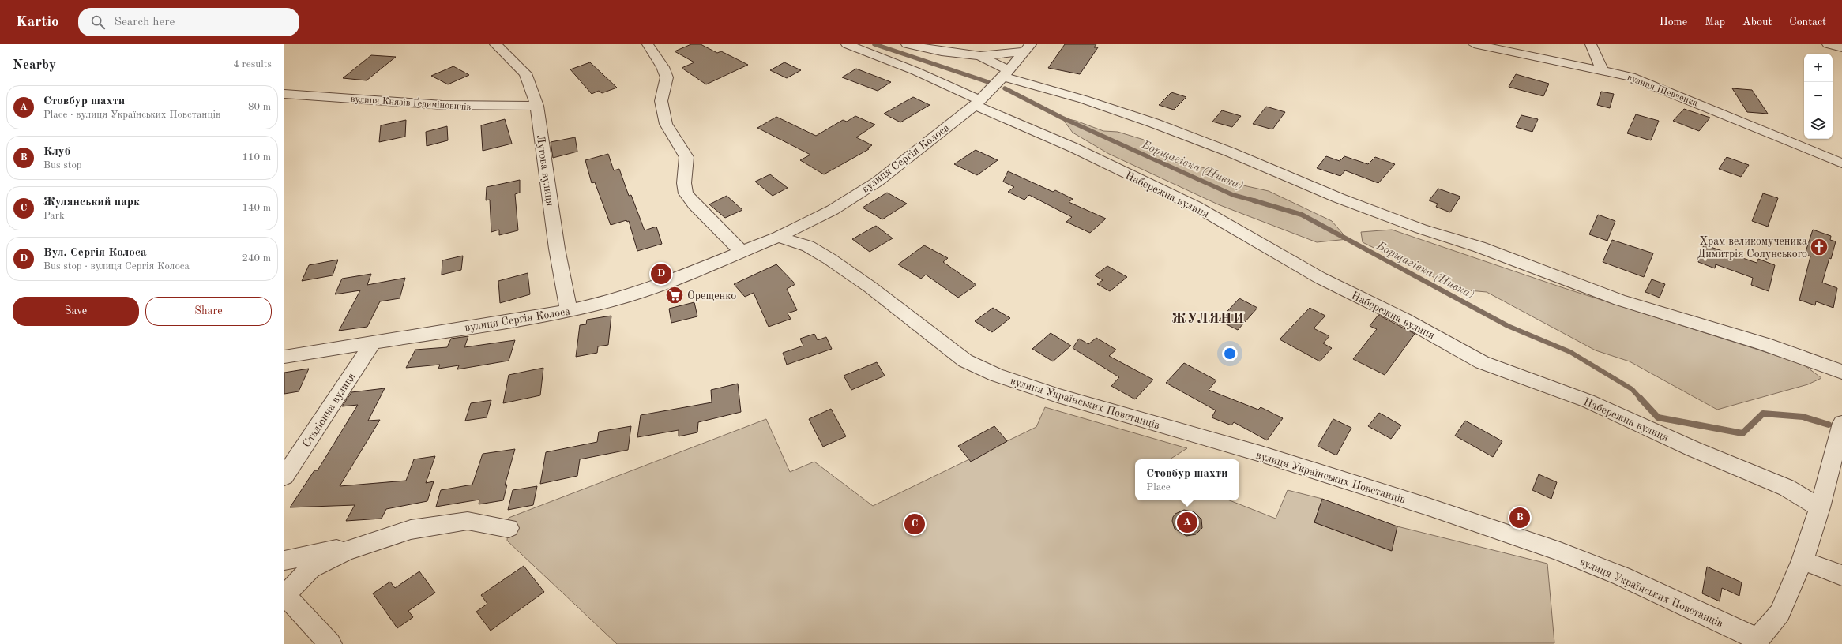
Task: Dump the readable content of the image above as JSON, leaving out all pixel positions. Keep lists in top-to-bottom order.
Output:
{
  "streets": {
    "street": [
      "вулиця Шевченка",
      "вулиця Князів Ґедиміновичів",
      "вулиця Сергія Колоса",
      "Лугова вулиця",
      "Набережна вулиця",
      "вулиця Українських Повстанців",
      "Стадіонна вулиця"
    ]
  },
  "crossings": [
    ["вулиця Князів Ґедиміновичів", "Лугова вулиця"],
    ["вулиця Сергія Колоса", "Лугова вулиця"],
    ["вулиця Сергія Колоса", "Набережна вулиця"],
    ["вулиця Сергія Колоса", "вулиця Українських Повстанців"],
    ["вулиця Сергія Колоса", "Стадіонна вулиця"]
  ],
  "districts": ["ЖУЛЯНИ"],
  "water": ["Борщагівка (Нивка)"],
  "places": {
    "church": ["Храм великомученика Димитрія Солунського"],
    "supermarket": ["Орещенко"]
  },
  "page": {
    "header": "Kartio",
    "search": "Search here",
    "nav": [
      "Home",
      "Map",
      "About",
      "Contact"
    ],
    "heading": ["Nearby", "4 results"],
    "map_buttons": ["+", "−"],
    "list": [
      {
        "mark": "A",
        "name": "Cтовбур шахти",
        "note": "Place · вулиця Українських Повстанців",
        "value": "80 m"
      },
      {
        "mark": "B",
        "name": "Клуб",
        "note": "Bus stop",
        "value": "110 m"
      },
      {
        "mark": "C",
        "name": "Жулянський парк",
        "note": "Park",
        "value": "140 m"
      },
      {
        "mark": "D",
        "name": "Вул. Сергія Колоса",
        "note": "Bus stop · вулиця Сергія Колоса",
        "value": "240 m"
      }
    ],
    "pins": [
      "D",
      "B",
      "A",
      "C"
    ],
    "buttons": ["Save", "Share"],
    "popup": ["Cтовбур шахти", "Place"]
  }
}
